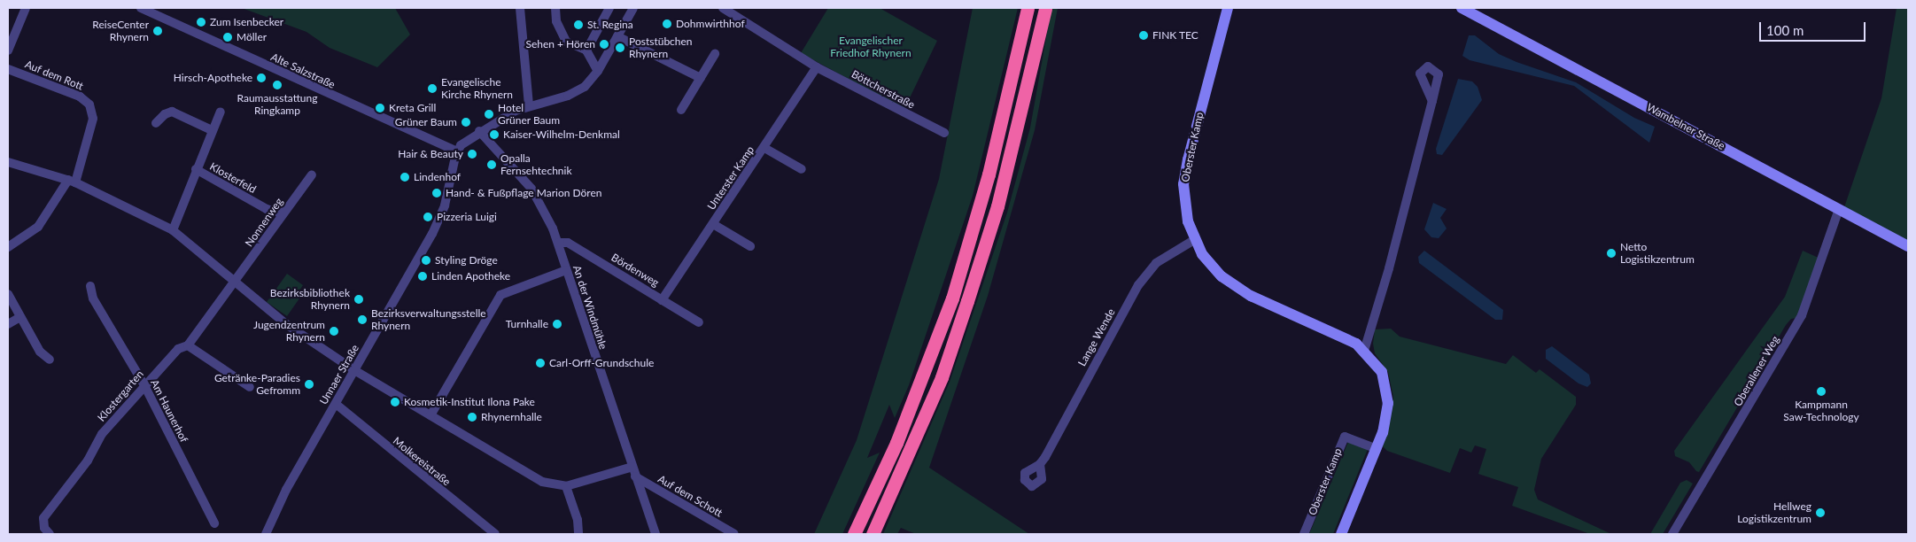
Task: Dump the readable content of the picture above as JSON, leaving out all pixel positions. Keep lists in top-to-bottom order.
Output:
{
  "streets": {
    "main road": ["Wambelner Straße", "Oberster Kamp"],
    "street": [
      "Alte Salzstraße",
      "Auf dem Rott",
      "Böttcherstraße",
      "Klosterfeld",
      "Unterster Kamp",
      "Nonnenweg",
      "Bördenweg",
      "An der Windmühle",
      "Lange Wende",
      "Oberallener Weg",
      "Unnaer Straße",
      "Klostergarten",
      "Am Haunerhof",
      "Molkereistraße",
      "Auf dem Schott"
    ]
  },
  "crossings": [
    ["Alte Salzstraße", "Unnaer Straße"],
    ["Böttcherstraße", "Unterster Kamp"],
    ["Wambelner Straße", "Oberallener Weg"],
    ["Oberster Kamp", "Lange Wende"],
    ["Klosterfeld", "Nonnenweg"],
    ["Unterster Kamp", "Bördenweg"],
    ["Nonnenweg", "Klostergarten"],
    ["Bördenweg", "An der Windmühle"],
    ["An der Windmühle", "Auf dem Schott"],
    ["Unnaer Straße", "Molkereistraße"],
    ["Klostergarten", "Am Haunerhof"]
  ],
  "parks": ["Evangelischer Friedhof Rhynern"],
  "places": [
    "Zum Isenbecker",
    "Dohmwirthhof",
    "St. Regina",
    "ReiseCenter Rhynern",
    "FINK TEC",
    "Möller",
    "Sehen + Hören",
    "Poststübchen Rhynern",
    "Hirsch-Apotheke",
    "Raumausstattung Ringkamp",
    "Evangelische Kirche Rhynern",
    "Kreta Grill",
    "Hotel Grüner Baum",
    "Grüner Baum",
    "Kaiser-Wilhelm-Denkmal",
    "Hair & Beauty",
    "Opalla Fernsehtechnik",
    "Lindenhof",
    "Hand- & Fußpflage Marion Dören",
    "Pizzeria Luigi",
    "Netto Logistikzentrum",
    "Styling Dröge",
    "Linden Apotheke",
    "Bezirksbibliothek Rhynern",
    "Bezirksverwaltungsstelle Rhynern",
    "Turnhalle",
    "Jugendzentrum Rhynern",
    "Carl-Orff-Grundschule",
    "Getränke-Paradies Gefromm",
    "Kampmann Saw-Technology",
    "Kosmetik-Institut Ilona Pake",
    "Rhynernhalle",
    "Hellweg Logistikzentrum"
  ],
  "scale_bar": "100 m"
}
